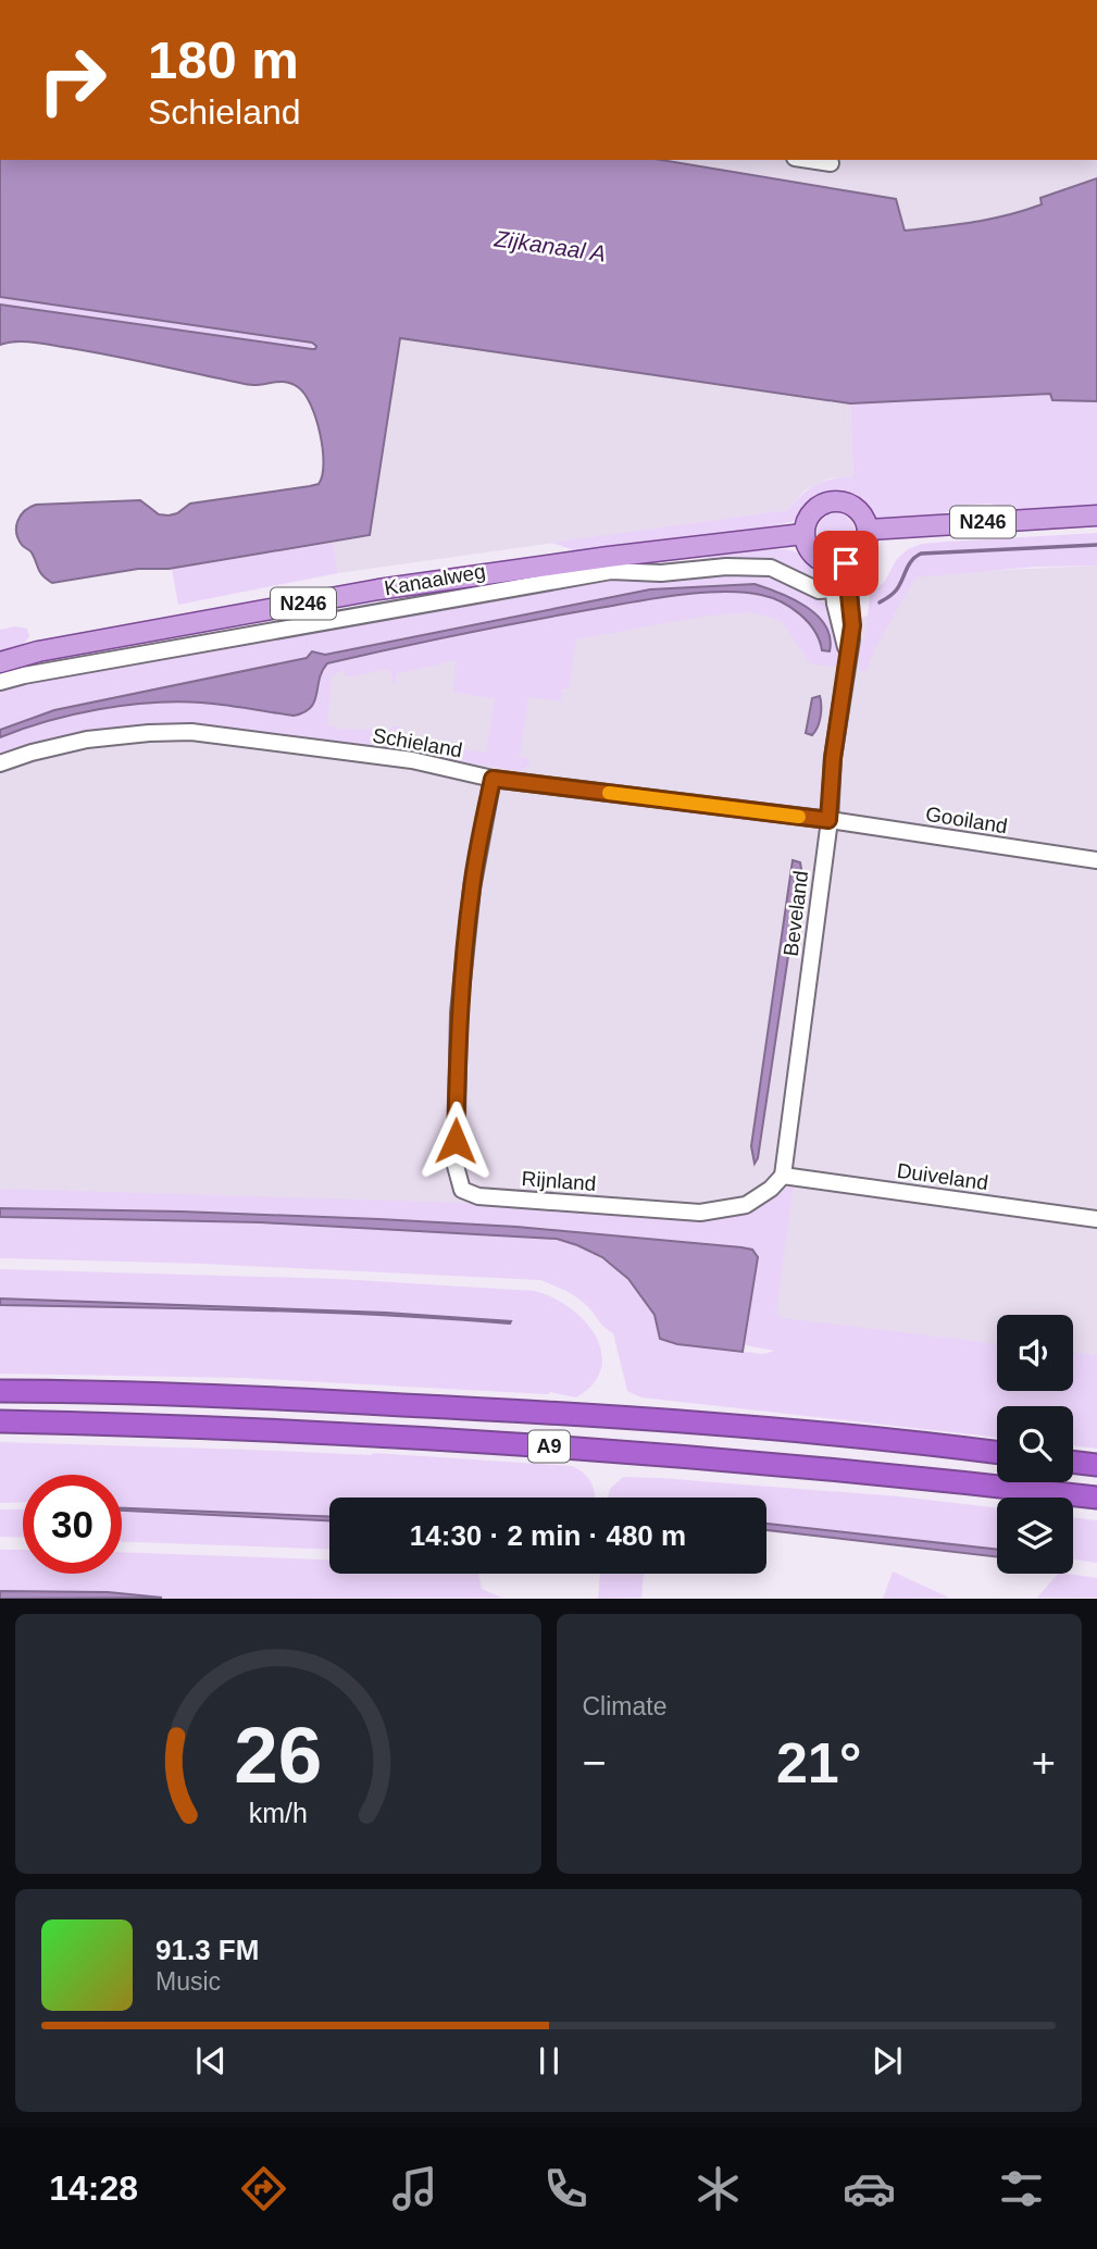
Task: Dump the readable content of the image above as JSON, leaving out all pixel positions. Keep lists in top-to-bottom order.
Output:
{
  "streets": {
    "highway": ["A9"],
    "main road": ["N246", "Kanaalweg"],
    "street": [
      "Schieland",
      "Gooiland",
      "Beveland",
      "Duiveland",
      "Rijnland"
    ]
  },
  "crossings": [
    ["N246", "Kanaalweg"],
    ["N246", "Beveland"],
    ["Kanaalweg", "Beveland"],
    ["Schieland", "Gooiland"],
    ["Schieland", "Beveland"],
    ["Schieland", "Rijnland"],
    ["Gooiland", "Beveland"],
    ["Beveland", "Duiveland"],
    ["Beveland", "Rijnland"],
    ["Duiveland", "Rijnland"]
  ],
  "water": ["Zijkanaal A"],
  "page": {
    "turn": ["180 m", "Schieland"],
    "limit": "30",
    "trip": "14:30 · 2 min · 480 m",
    "tile": "Climate",
    "heat": ["−", "21°", "+"],
    "song": ["91.3 FM", "Music"],
    "tabs": "14:28",
    "gauge": ["26", "km/h"]
  }
}
